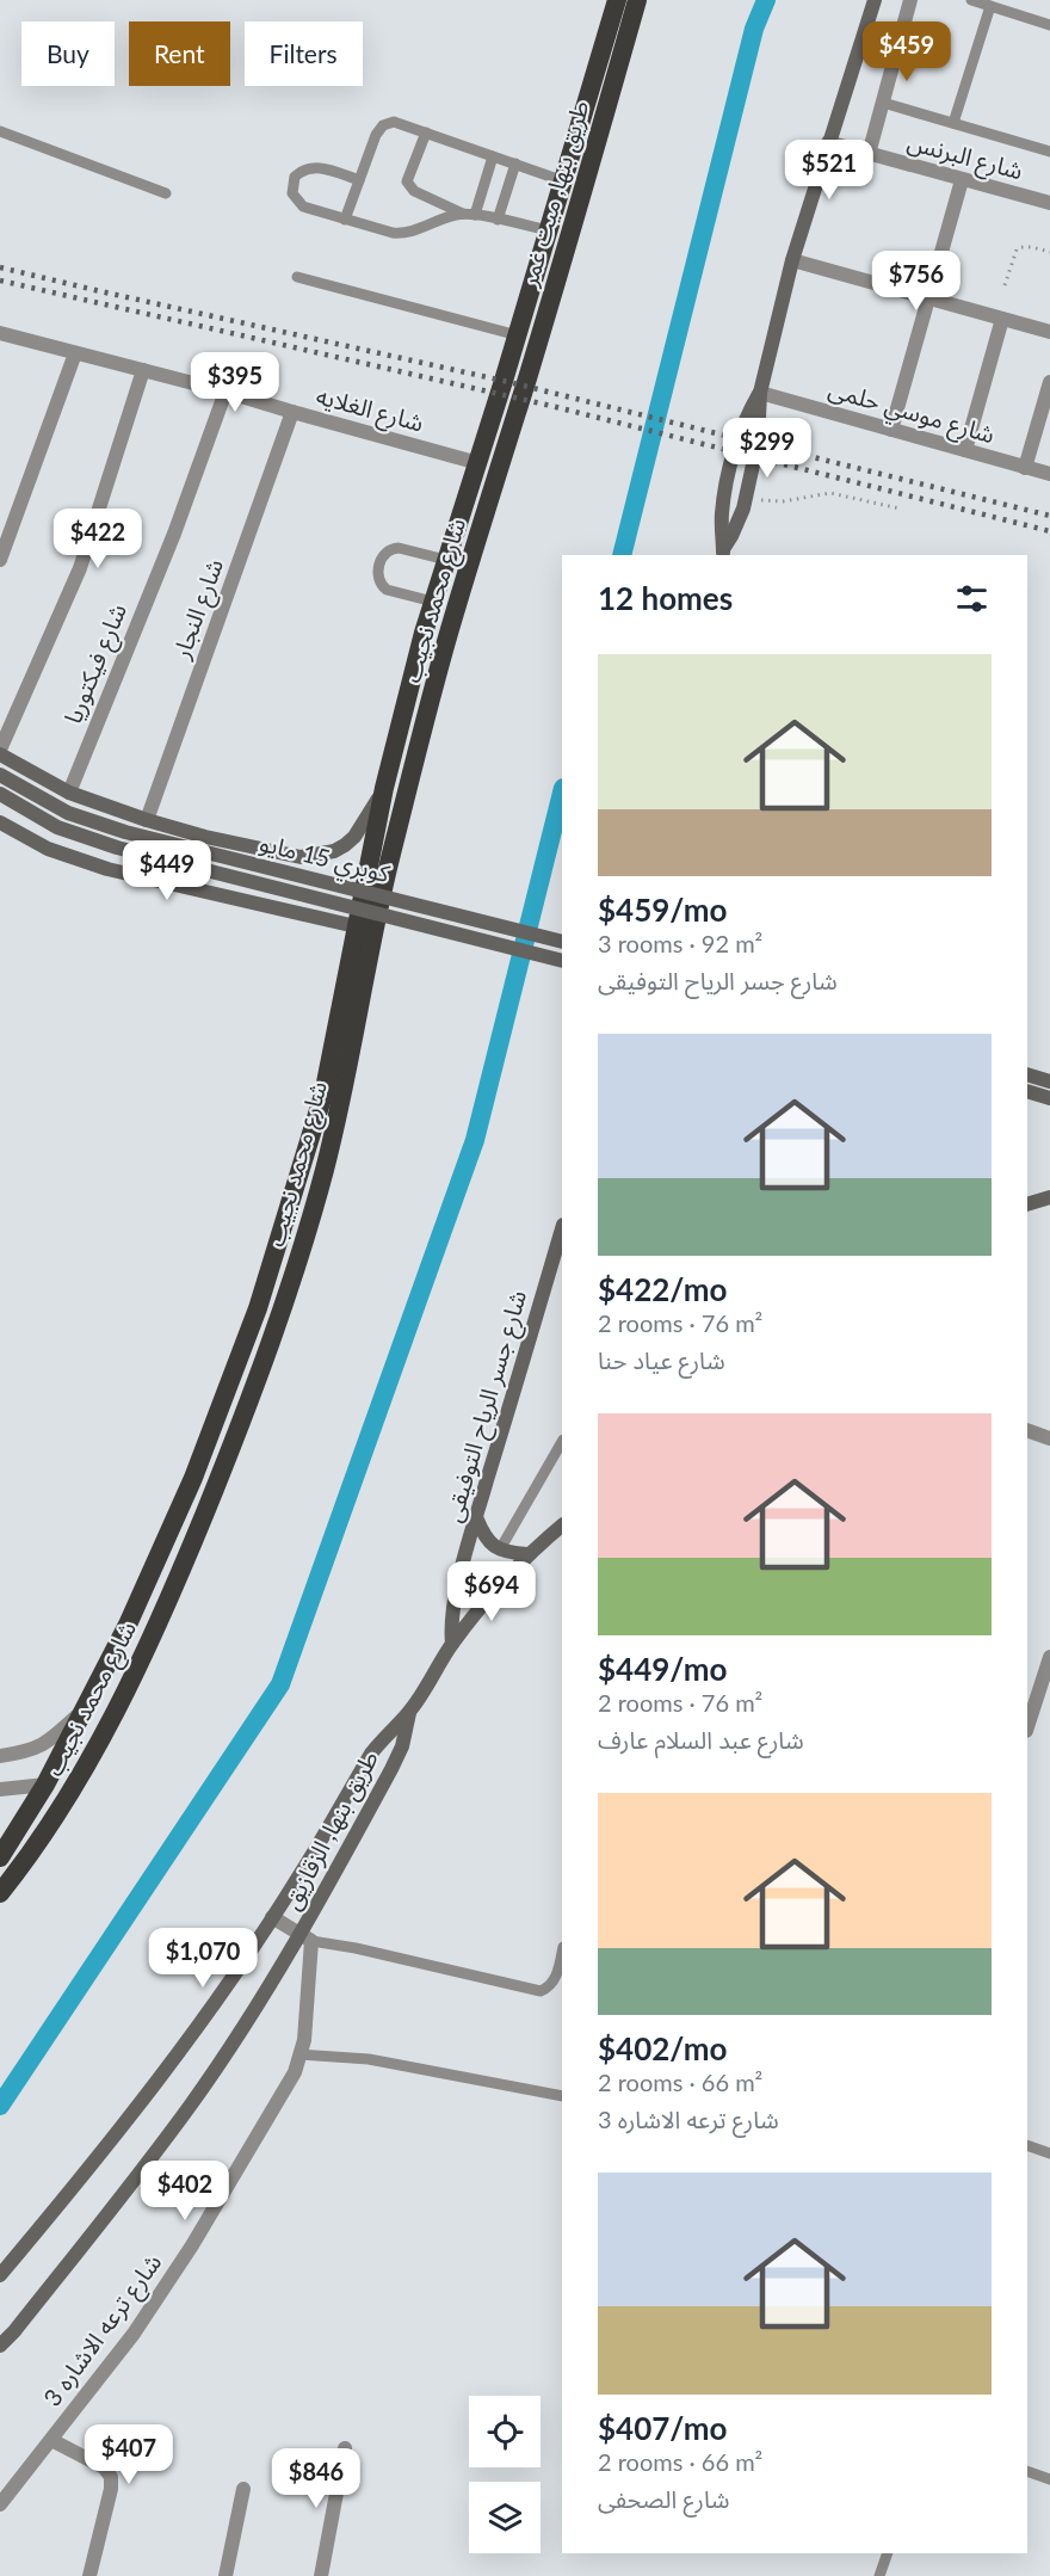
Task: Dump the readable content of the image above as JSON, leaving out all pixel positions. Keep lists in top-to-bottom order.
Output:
{
  "streets": {
    "highway": ["طريق بنها, ميت غمر", "شارع محمد نجيب"],
    "main road": ["كوبري 15 مايو", "شارع جسر الرياح التوفيقى", "طريق بنها, الزقازيق"],
    "street": [
      "شارع البرنس",
      "شارع الغلايه",
      "شارع موسي حلمى",
      "شارع النجار",
      "شارع فيكتوريا",
      "شارع ترعه الاشاره 3"
    ]
  },
  "crossings": [
    ["طريق بنها, ميت غمر", "شارع محمد نجيب"],
    ["شارع الغلايه", "شارع محمد نجيب"],
    ["شارع الغلايه", "شارع النجار"],
    ["شارع الغلايه", "شارع فيكتوريا"],
    ["شارع جسر الرياح التوفيقى", "طريق بنها, الزقازيق"],
    ["طريق بنها, الزقازيق", "شارع ترعه الاشاره 3"]
  ],
  "page": {
    "price": [
      "$459",
      "$521",
      "$756",
      "$395",
      "$299",
      "$422",
      "$449",
      "$694",
      "$1,070",
      "$402",
      "$407",
      "$846"
    ],
    "chip": ["Buy", "Rent", "Filters"],
    "heading": "12 homes",
    "list": [
      {
        "name": "$459/mo",
        "note": "3 rooms · 92 m² · شارع جسر الرياح التوفيقى"
      },
      {
        "name": "$422/mo",
        "note": "2 rooms · 76 m² · شارع عياد حنا"
      },
      {
        "name": "$449/mo",
        "note": "2 rooms · 76 m² · شارع عبد السلام عارف"
      },
      {
        "name": "$402/mo",
        "note": "2 rooms · 66 m² · شارع ترعه الاشاره 3"
      },
      {
        "name": "$407/mo",
        "note": "2 rooms · 66 m² · شارع الصحفى"
      }
    ]
  }
}
